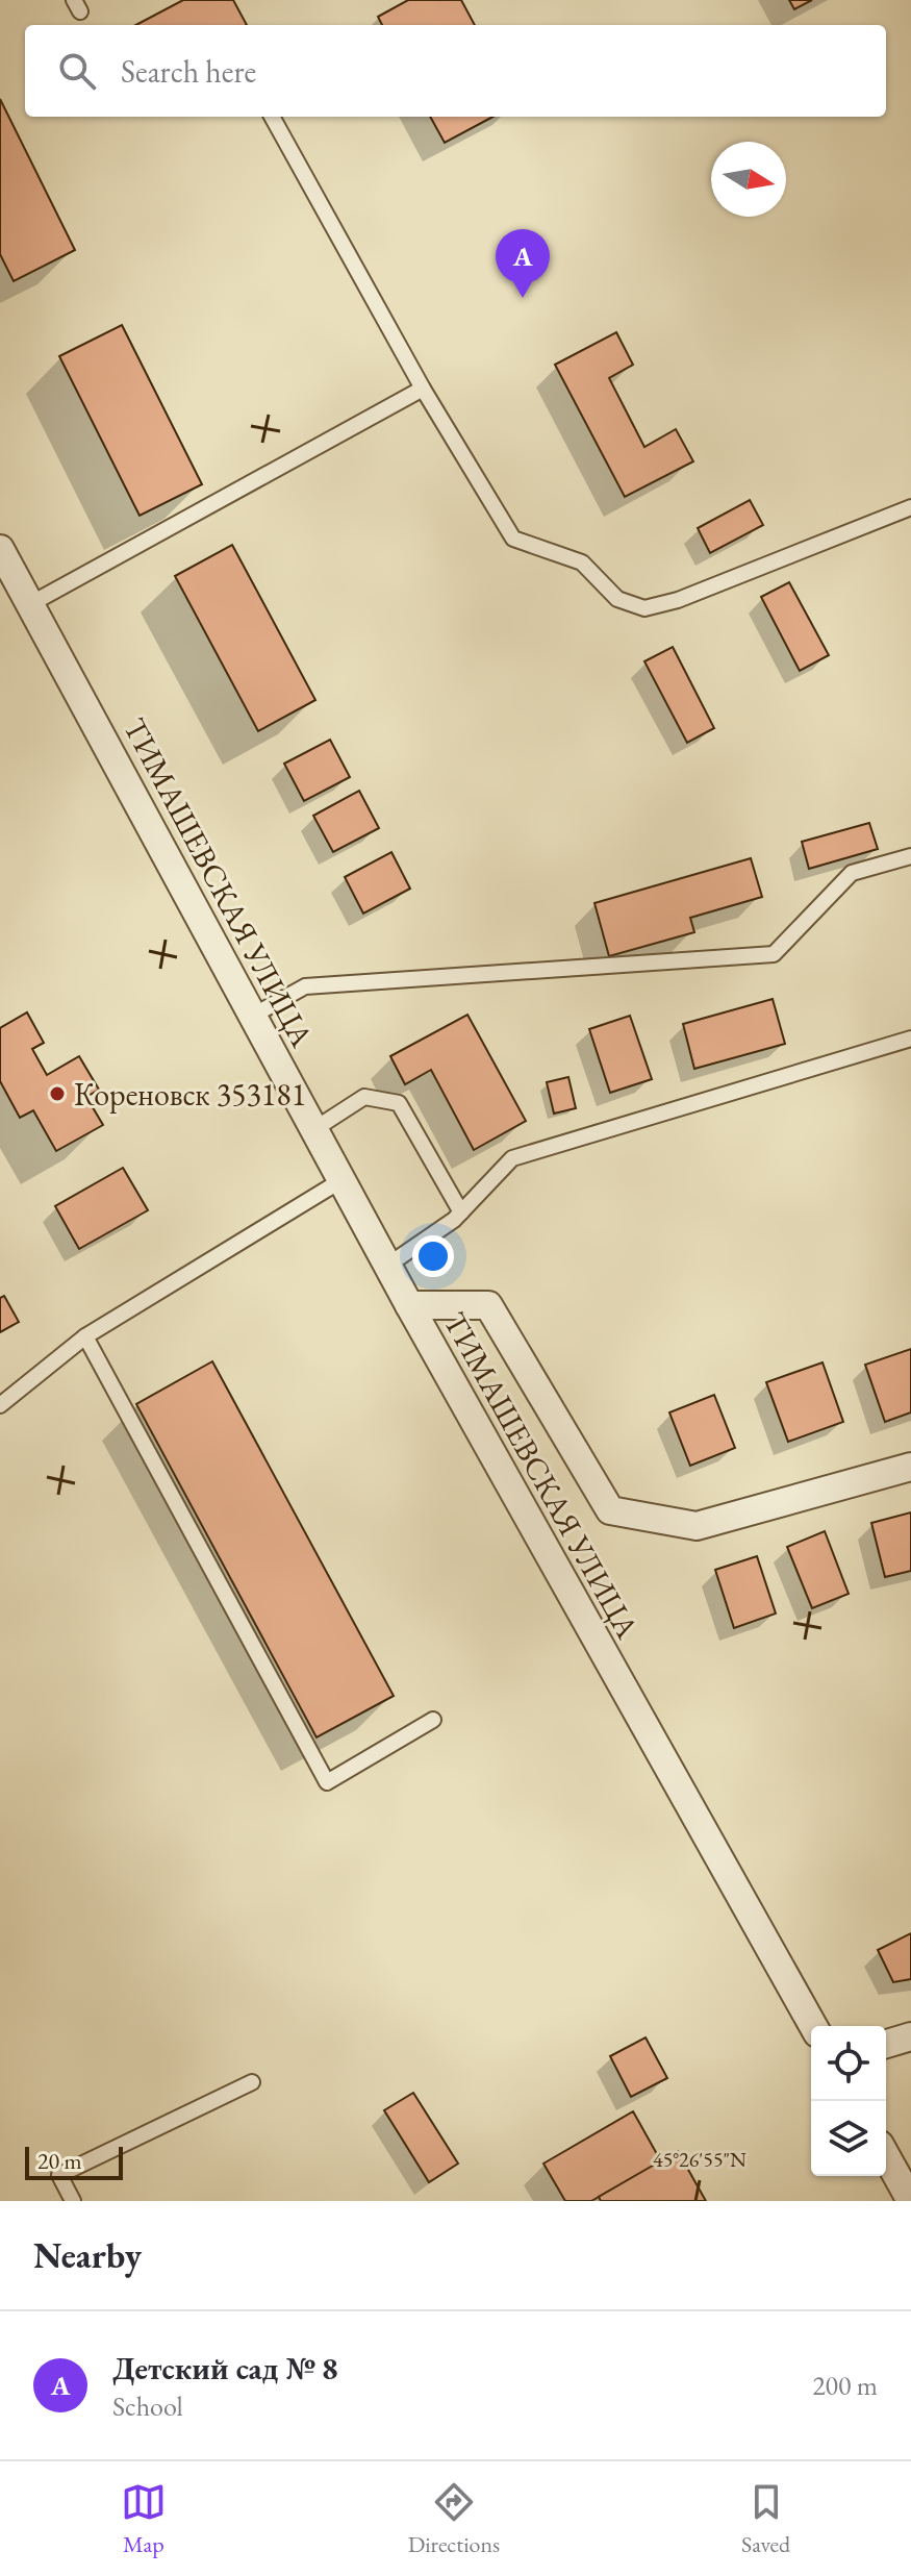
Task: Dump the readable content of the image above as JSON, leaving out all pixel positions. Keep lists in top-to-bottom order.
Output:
{
  "streets": {
    "street": ["ТИМАШЕВСКАЯ УЛИЦА"]
  },
  "places": ["Кореновск 353181"],
  "scale_bar": "20 m",
  "north": "right",
  "page": {
    "search": "Search here",
    "pins": "A",
    "scale": "20 m",
    "heading": "Nearby",
    "list": [
      {
        "mark": "A",
        "name": "Детский сад № 8",
        "note": "School",
        "value": "200 m"
      }
    ],
    "nav": ["Map", "Directions", "Saved"]
  },
  "coordinates": ["45°26'55\"N"]
}
